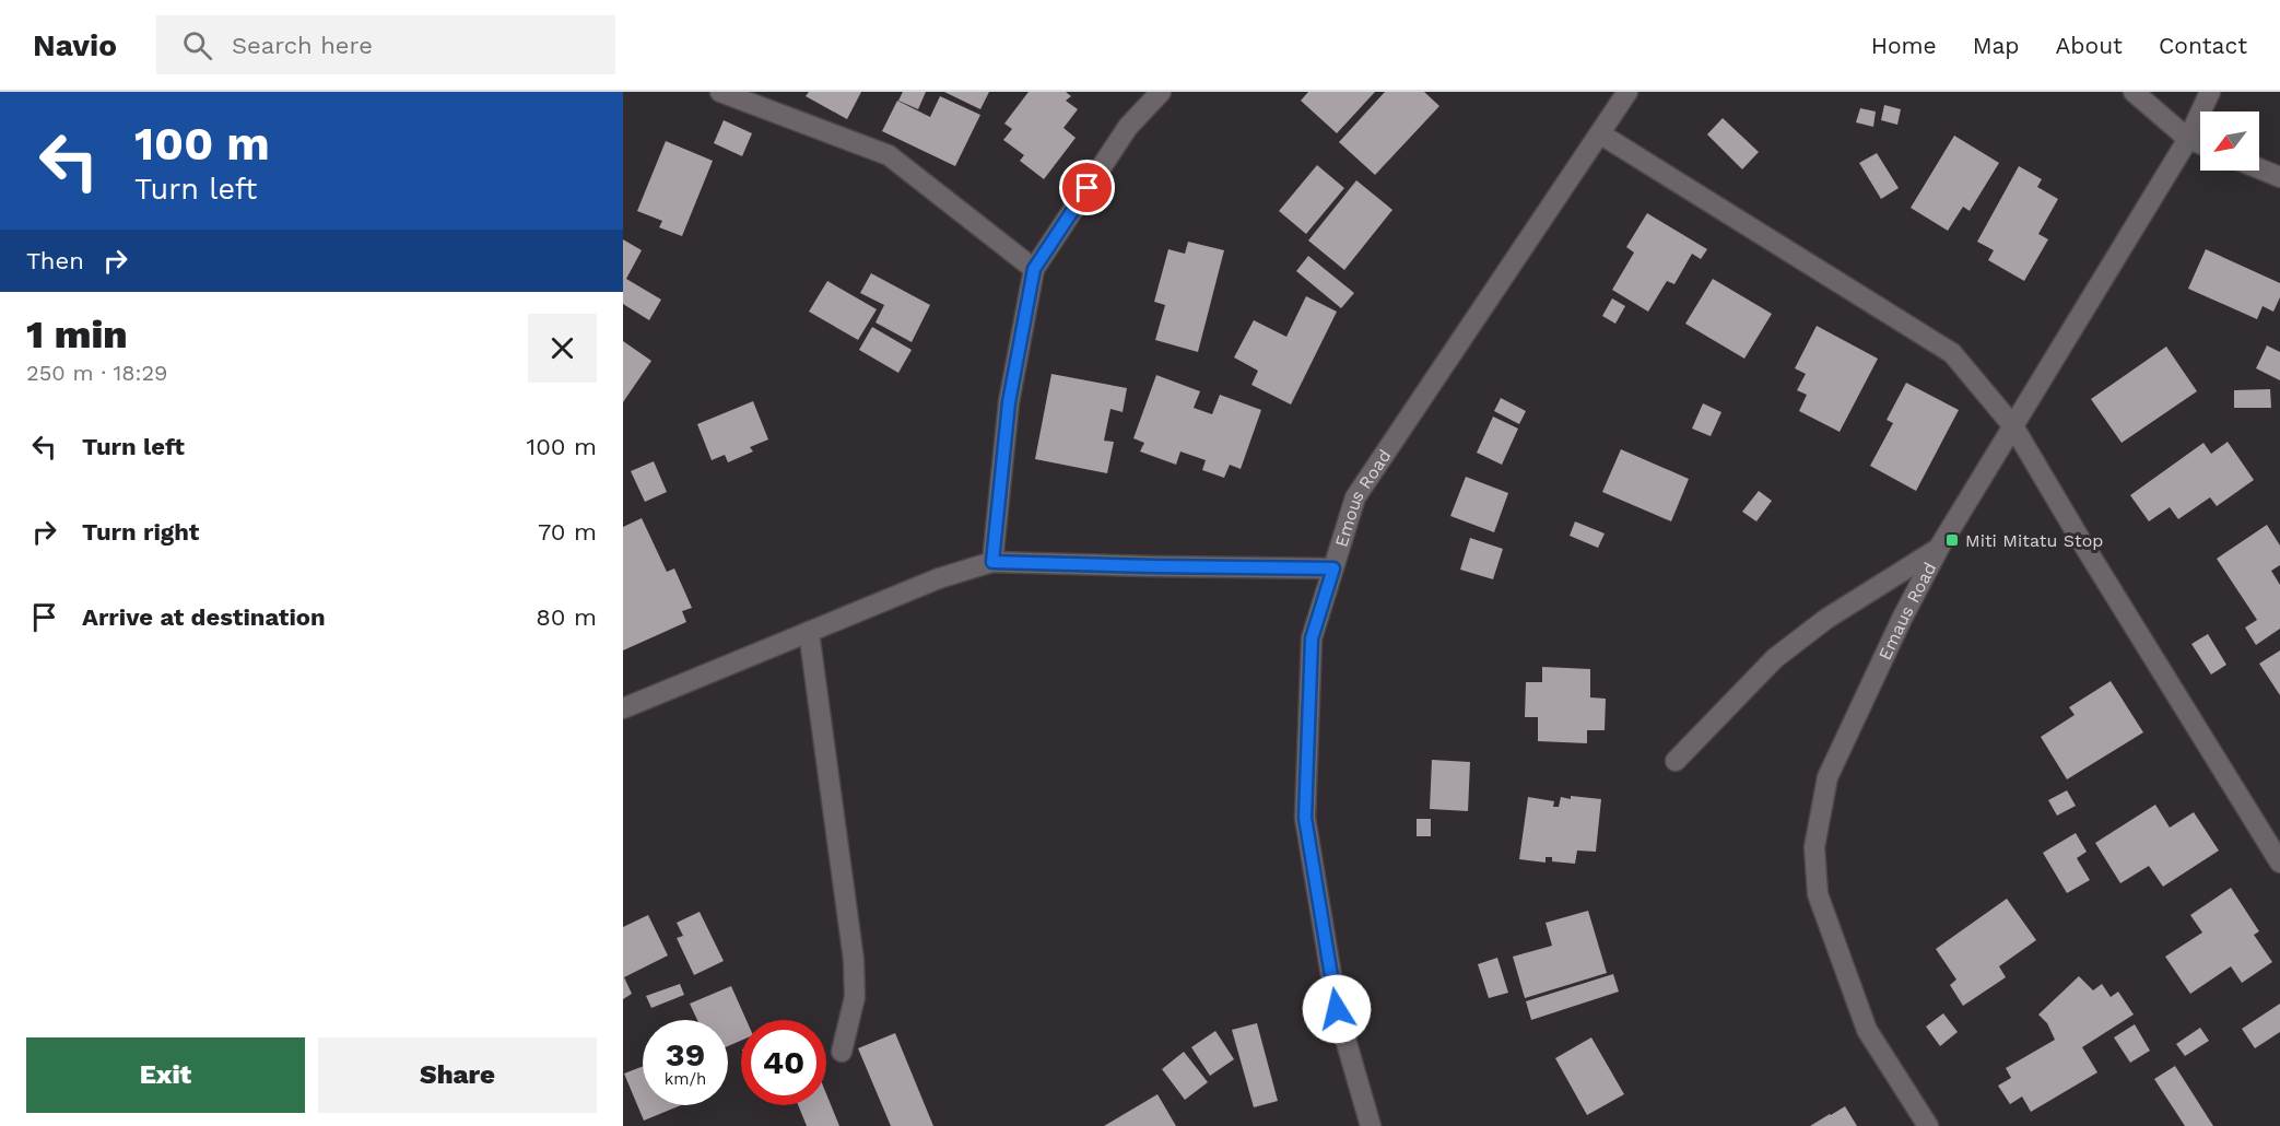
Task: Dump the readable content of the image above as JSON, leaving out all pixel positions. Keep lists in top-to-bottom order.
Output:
{
  "streets": {
    "street": ["Emous Road", "Emaus Road"]
  },
  "places": {
    "transit": ["Miti Mitatu Stop"]
  },
  "north": "bottom left",
  "page": {
    "header": "Navio",
    "search": "Search here",
    "nav": [
      "Home",
      "Map",
      "About",
      "Contact"
    ],
    "turn": ["100 m", "Turn left"],
    "then": "Then",
    "heading": ["1 min", "250 m · 18:29"],
    "list": [
      {
        "name": "Turn left",
        "value": "100 m"
      },
      {
        "name": "Turn right",
        "value": "70 m"
      },
      {
        "name": "Arrive at destination",
        "value": "80 m"
      }
    ],
    "speed": "39 km/h",
    "limit": "40",
    "buttons": ["Exit", "Share"]
  }
}
